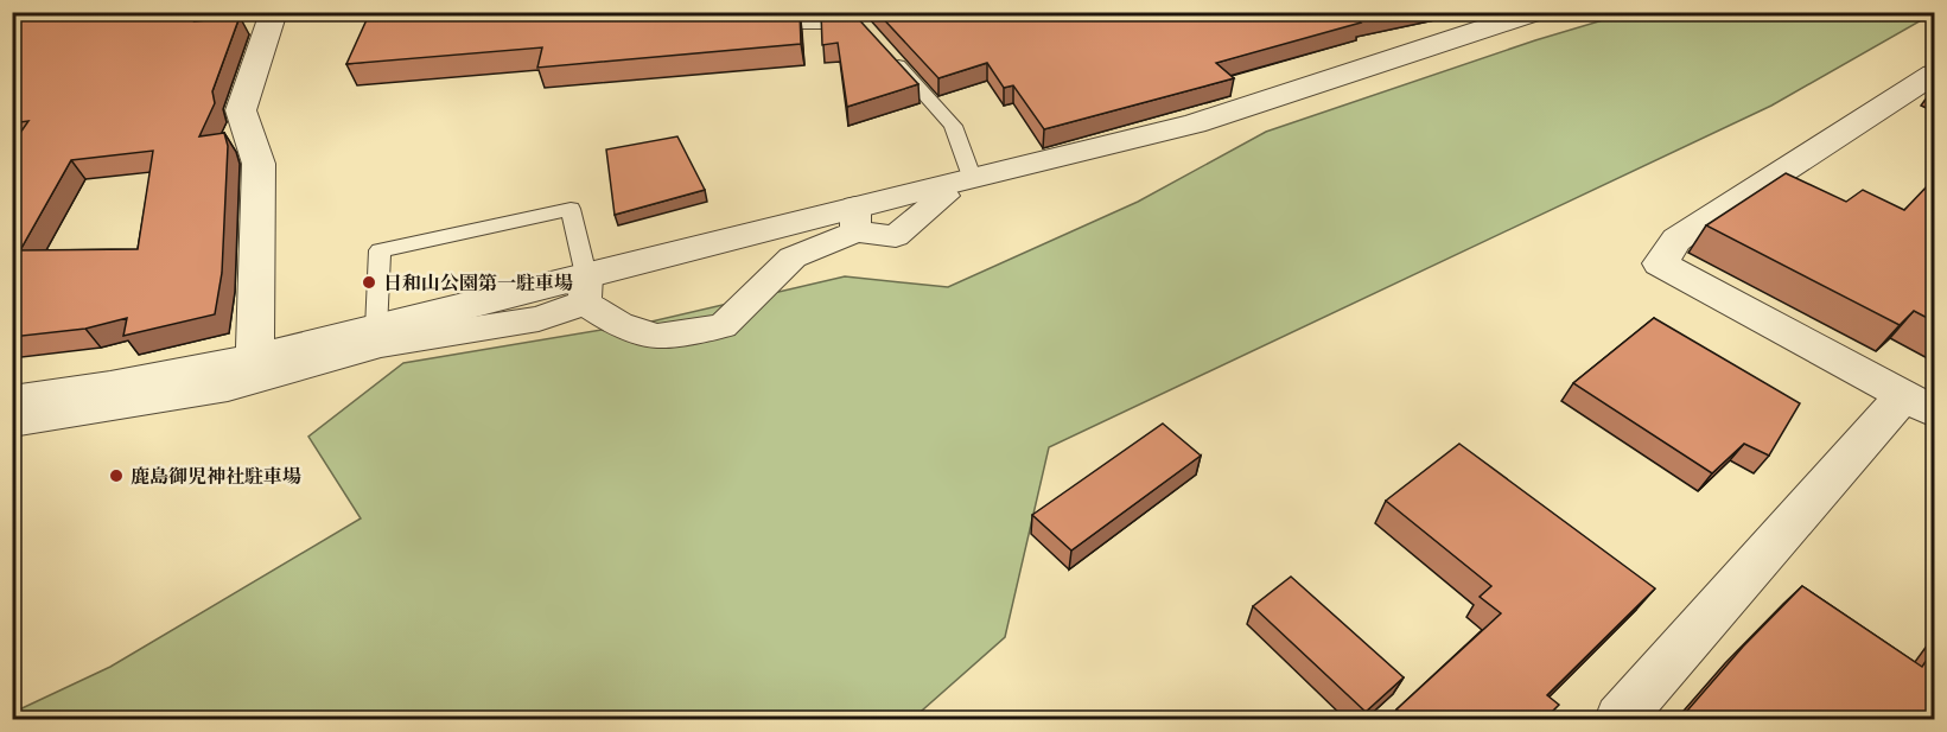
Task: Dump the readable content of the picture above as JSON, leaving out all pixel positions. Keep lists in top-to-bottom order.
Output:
{
  "places": ["日和山公園第一駐車場", "鹿島御児神社駐車場"]
}
